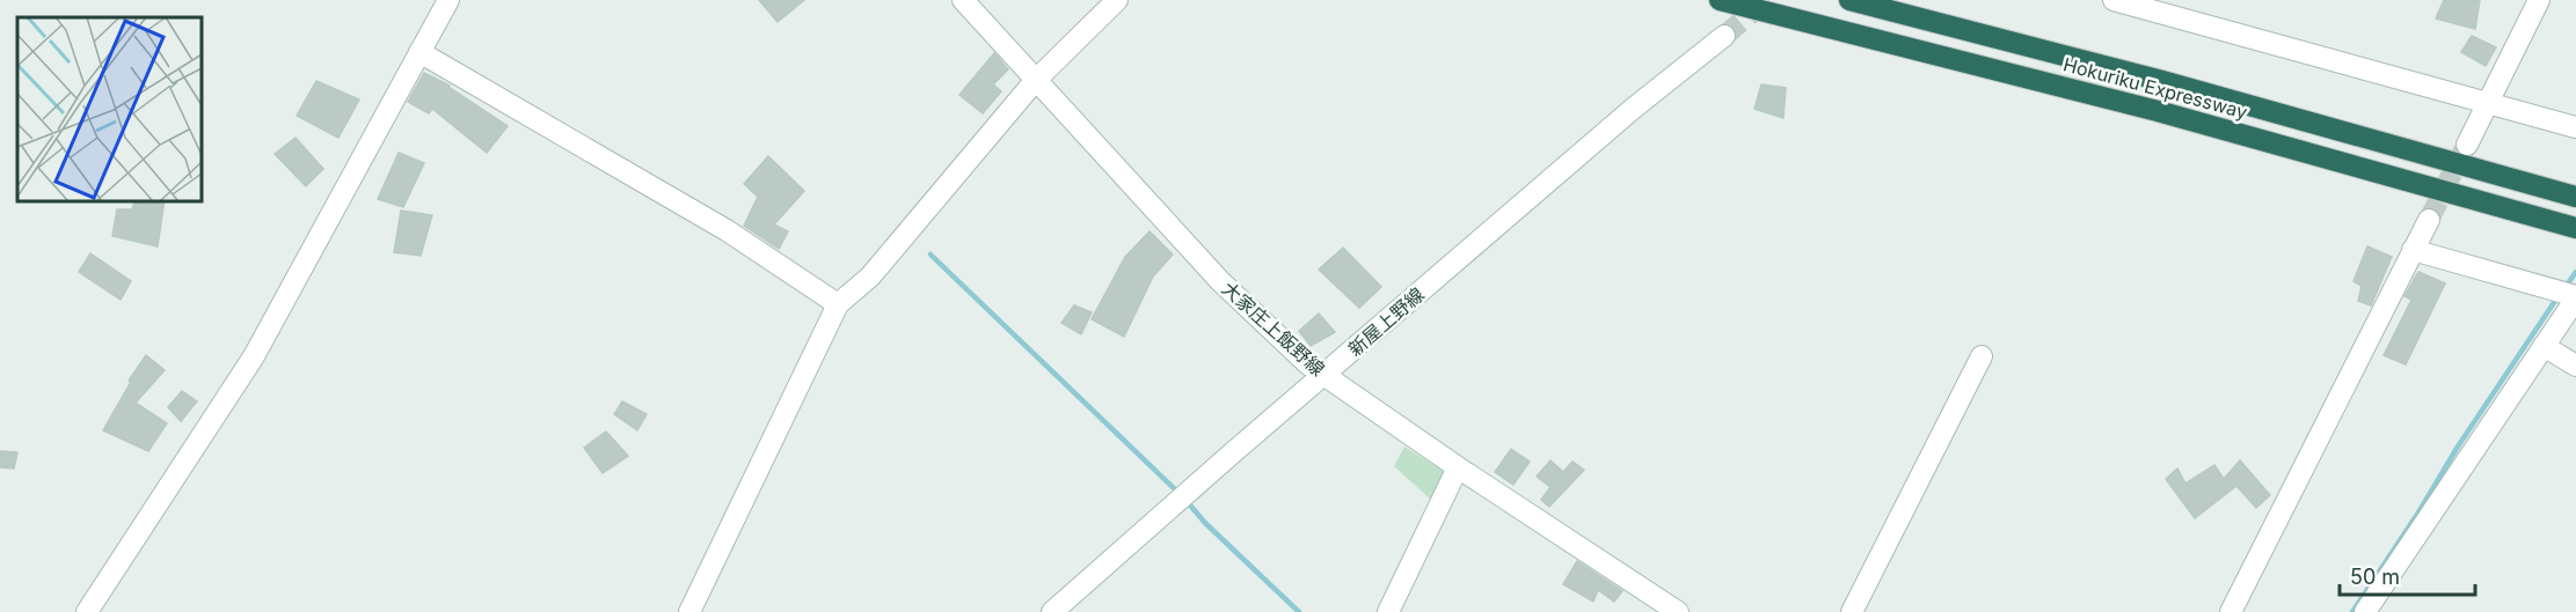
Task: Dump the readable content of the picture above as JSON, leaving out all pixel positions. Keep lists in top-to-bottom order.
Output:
{
  "streets": {
    "highway": ["Hokuriku Expressway"],
    "street": ["新屋上野線", "大家庄上飯野線"]
  },
  "crossings": [
    ["新屋上野線", "大家庄上飯野線"]
  ],
  "scale_bar": "50 m"
}
